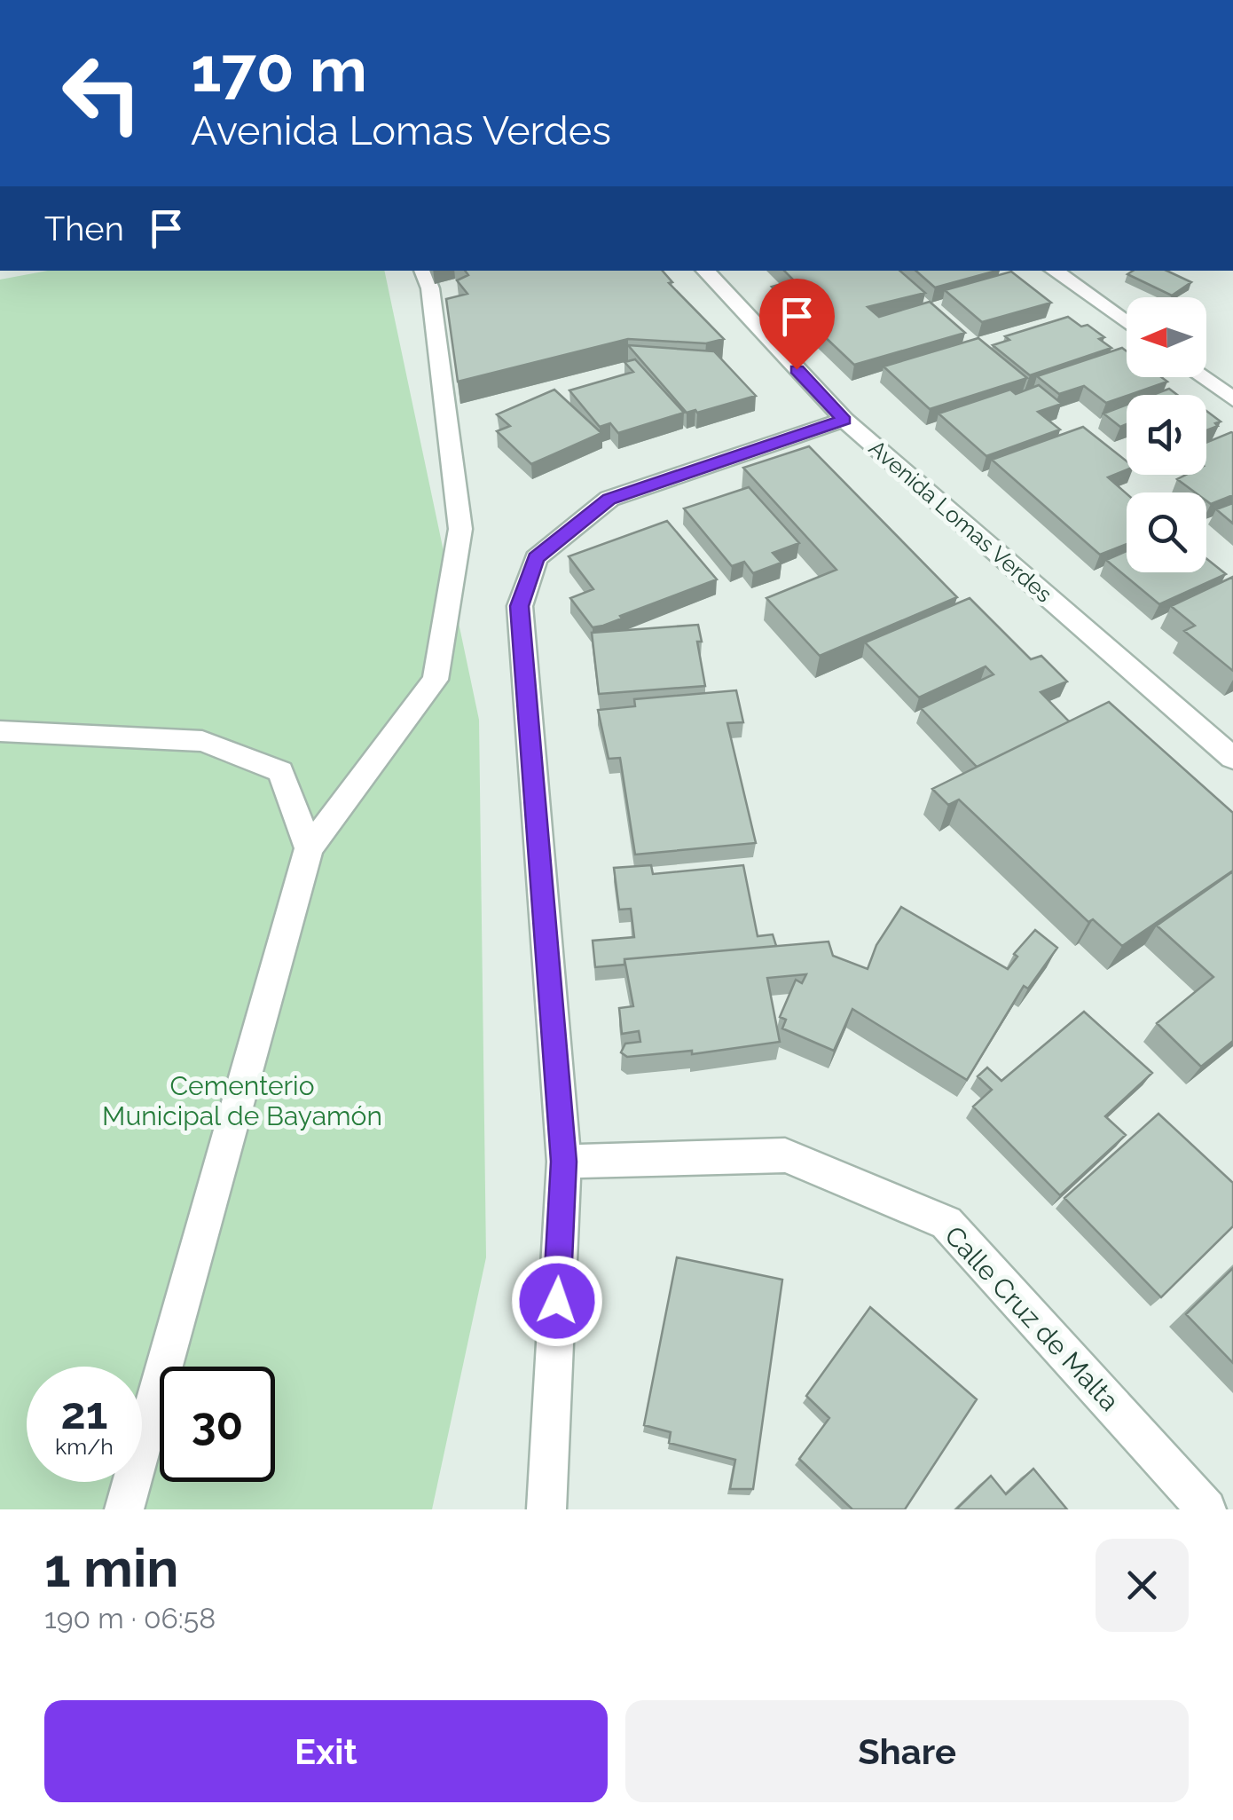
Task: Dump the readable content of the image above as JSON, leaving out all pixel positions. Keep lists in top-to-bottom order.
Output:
{
  "streets": {
    "street": ["Avenida Lomas Verdes", "Calle Cruz de Malta"]
  },
  "parks": ["Cementerio Municipal de Bayamón"],
  "north": "left",
  "page": {
    "turn": ["170 m", "Avenida Lomas Verdes"],
    "then": "Then",
    "speed": "21 km/h",
    "limit": "30",
    "heading": ["1 min", "190 m · 06:58"],
    "buttons": ["Exit", "Share"]
  }
}
